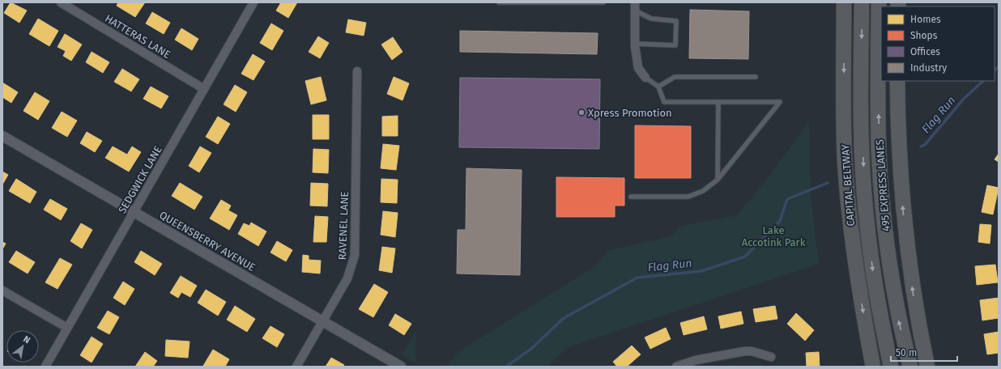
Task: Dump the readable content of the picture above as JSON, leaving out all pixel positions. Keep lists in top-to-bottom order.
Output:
{
  "streets": {
    "highway": ["CAPITAL BELTWAY", "495 EXPRESS LANES"],
    "street": [
      "HATTERAS LANE",
      "SEDGWICK LANE",
      "RAVENEL LANE",
      "QUEENSBERRY AVENUE"
    ]
  },
  "crossings": [
    ["HATTERAS LANE", "SEDGWICK LANE"],
    ["SEDGWICK LANE", "QUEENSBERRY AVENUE"],
    ["RAVENEL LANE", "QUEENSBERRY AVENUE"]
  ],
  "water": ["Flag Run"],
  "parks": ["Lake Accotink Park"],
  "places": ["Xpress Promotion"],
  "legend": [
    "Homes",
    "Shops",
    "Offices",
    "Industry"
  ],
  "scale_bar": "50 m",
  "north": "top right"
}
